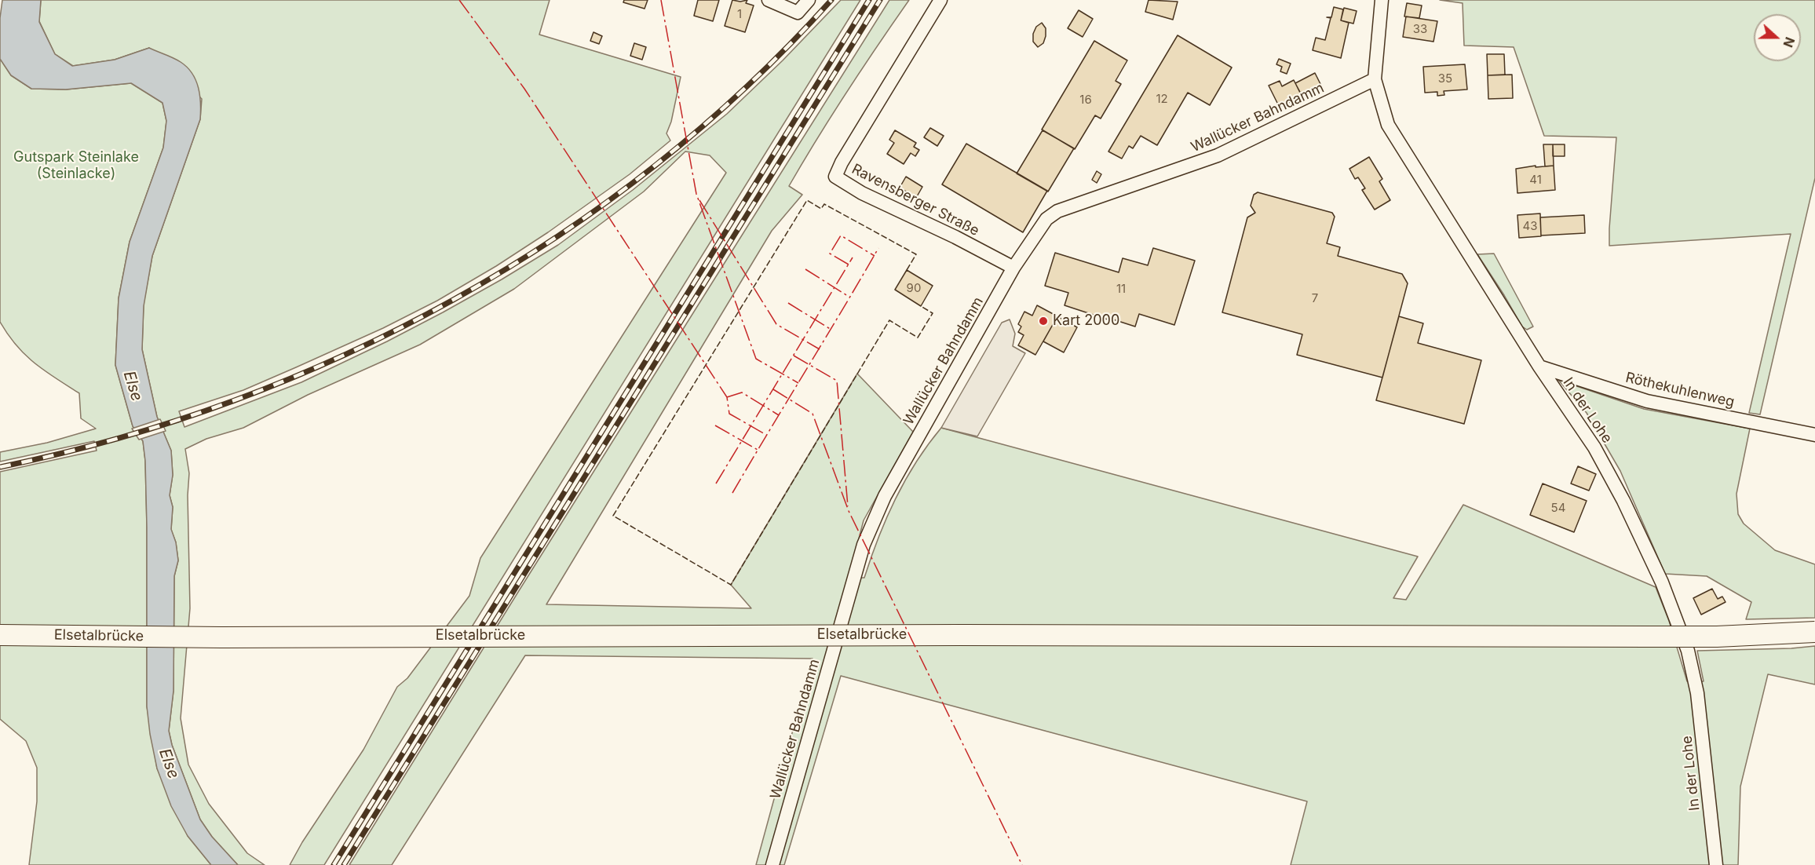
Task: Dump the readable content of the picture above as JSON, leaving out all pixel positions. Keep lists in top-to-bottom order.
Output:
{
  "streets": {
    "main road": ["Elsetalbrücke"],
    "street": [
      "Wallücker Bahndamm",
      "Ravensberger Straße",
      "Röthekuhlenweg",
      "In der Lohe"
    ]
  },
  "crossings": [
    ["Wallücker Bahndamm", "Ravensberger Straße"],
    ["Wallücker Bahndamm", "In der Lohe"],
    ["Röthekuhlenweg", "In der Lohe"]
  ],
  "water": ["Else"],
  "parks": ["Gutspark Steinlake (Steinlacke)"],
  "places": ["Kart 2000"],
  "house_numbers": [
    "1",
    "33",
    "35",
    "12",
    "16",
    "41",
    "43",
    "90",
    "11",
    "7",
    "54"
  ],
  "north": "right"
}
